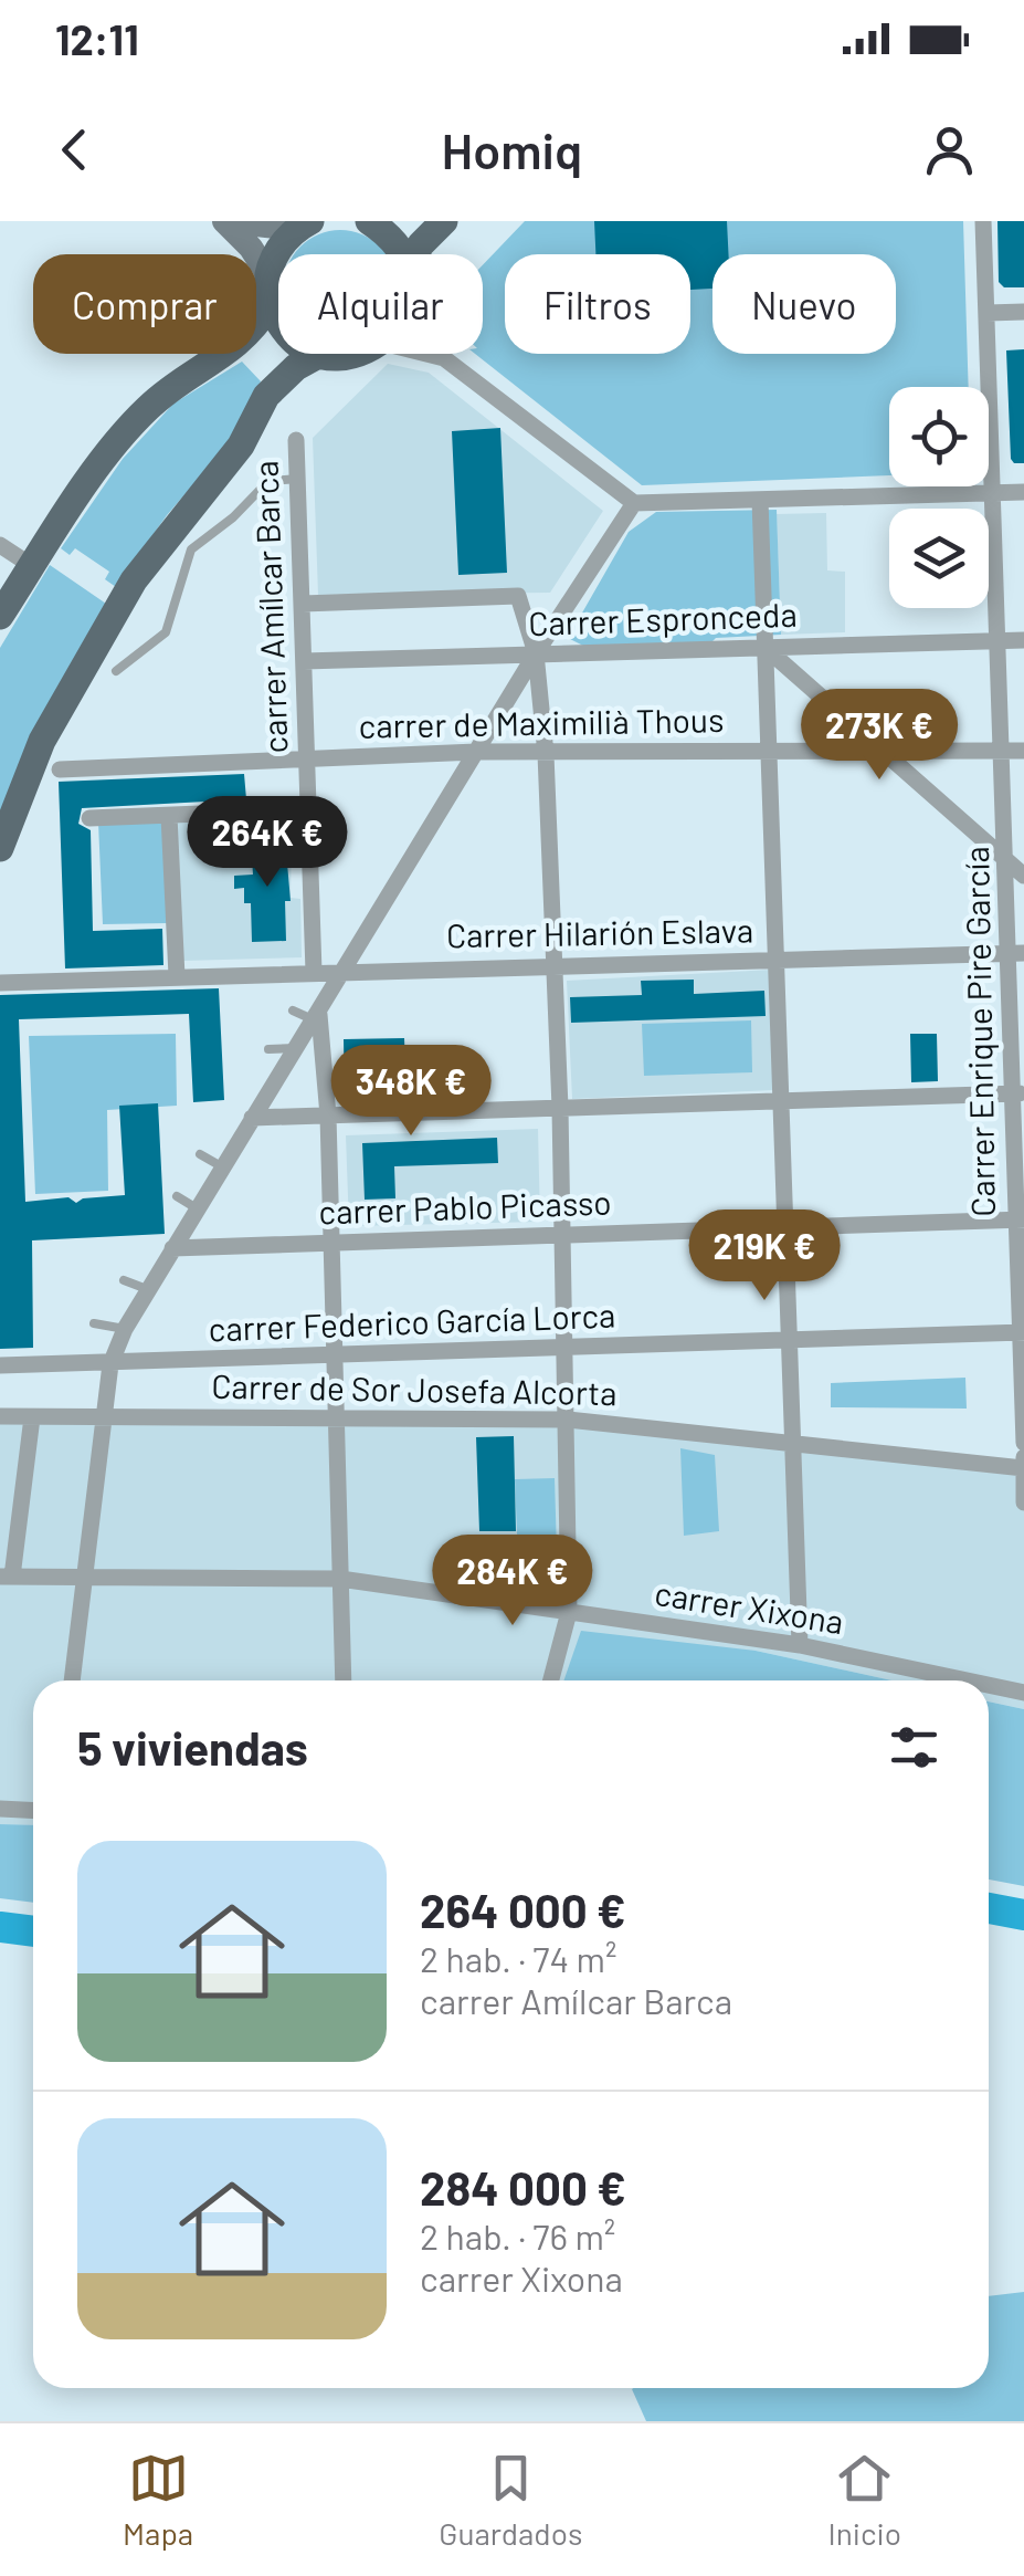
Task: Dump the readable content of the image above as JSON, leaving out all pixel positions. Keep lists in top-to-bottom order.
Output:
{
  "streets": {
    "street": [
      "carrer Amílcar Barca",
      "Carrer Espronceda",
      "carrer de Maximilià Thous",
      "Carrer Hilarión Eslava",
      "Carrer Enrique Pire García",
      "carrer Pablo Picasso",
      "carrer Federico García Lorca",
      "Carrer de Sor Josefa Alcorta",
      "carrer Xixona"
    ]
  },
  "crossings": [
    ["carrer Amílcar Barca", "Carrer Espronceda"],
    ["carrer Amílcar Barca", "carrer de Maximilià Thous"],
    ["carrer Amílcar Barca", "Carrer Hilarión Eslava"],
    ["Carrer Espronceda", "Carrer Enrique Pire García"],
    ["carrer de Maximilià Thous", "Carrer Enrique Pire García"],
    ["Carrer Hilarión Eslava", "Carrer Enrique Pire García"],
    ["Carrer Enrique Pire García", "carrer Pablo Picasso"],
    ["Carrer Enrique Pire García", "carrer Federico García Lorca"]
  ],
  "page": {
    "status": "12:11",
    "header": "Homiq",
    "chip": [
      "Comprar",
      "Alquilar",
      "Filtros",
      "Nuevo"
    ],
    "price": [
      "273K €",
      "264K €",
      "348K €",
      "219K €",
      "284K €"
    ],
    "heading": "5 viviendas",
    "list": [
      {
        "name": "264 000 €",
        "note": "2 hab. · 74 m² · carrer Amílcar Barca"
      },
      {
        "name": "284 000 €",
        "note": "2 hab. · 76 m² · carrer Xixona"
      }
    ],
    "tabs": ["Mapa", "Guardados", "Inicio"]
  }
}
